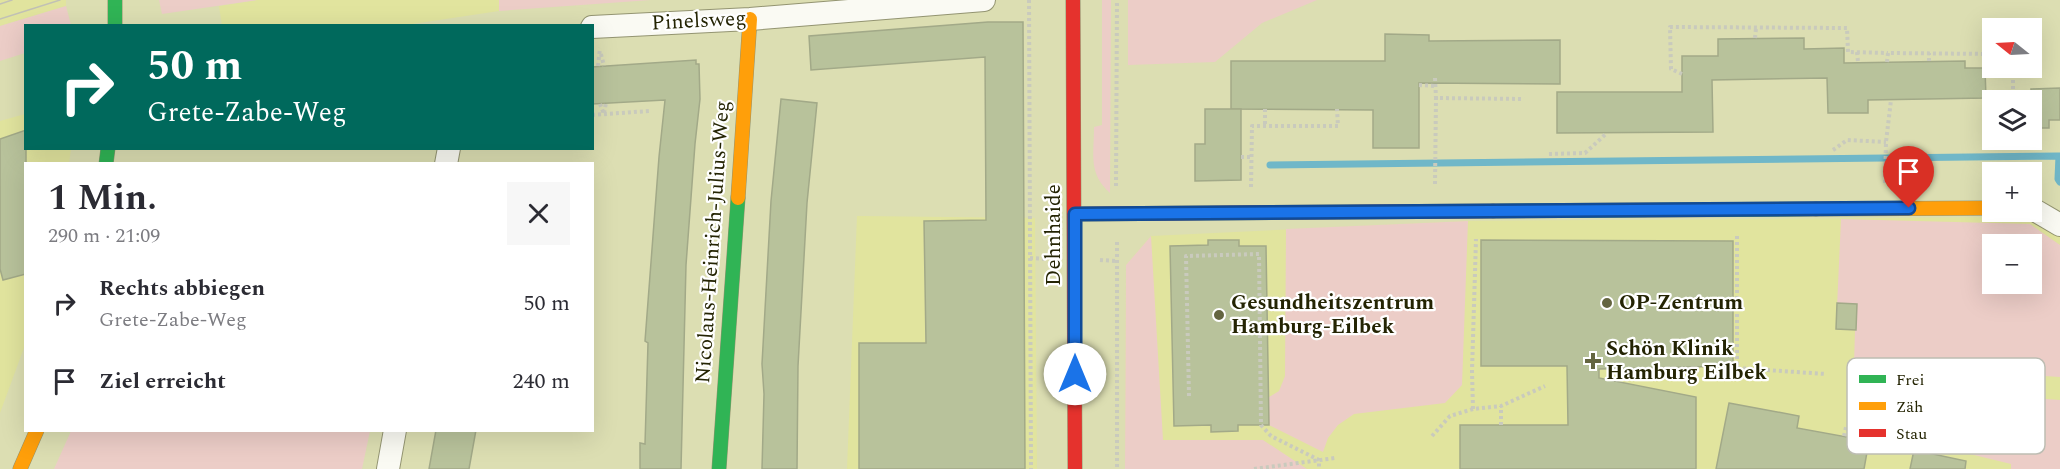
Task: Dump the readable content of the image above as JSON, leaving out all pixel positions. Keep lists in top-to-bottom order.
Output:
{
  "streets": {
    "street": ["Pinelsweg", "Dehnhaide", "Nicolaus-Heinrich-Julius-Weg"]
  },
  "crossings": [
    ["Pinelsweg", "Nicolaus-Heinrich-Julius-Weg"]
  ],
  "places": {
    "other": ["OP-Zentrum", "Gesundheitszentrum Hamburg-Eilbek"],
    "health": ["Schön Klinik Hamburg Eilbek"]
  },
  "legend": ["Frei", "Zäh", "Stau"],
  "north": "left",
  "page": {
    "map_buttons": ["+", "−"],
    "turn": ["50 m", "Grete-Zabe-Weg"],
    "heading": ["1 Min.", "290 m · 21:09"],
    "list": [
      {
        "name": "Rechts abbiegen",
        "note": "Grete-Zabe-Weg",
        "value": "50 m"
      },
      {
        "name": "Ziel erreicht",
        "value": "240 m"
      }
    ]
  }
}
